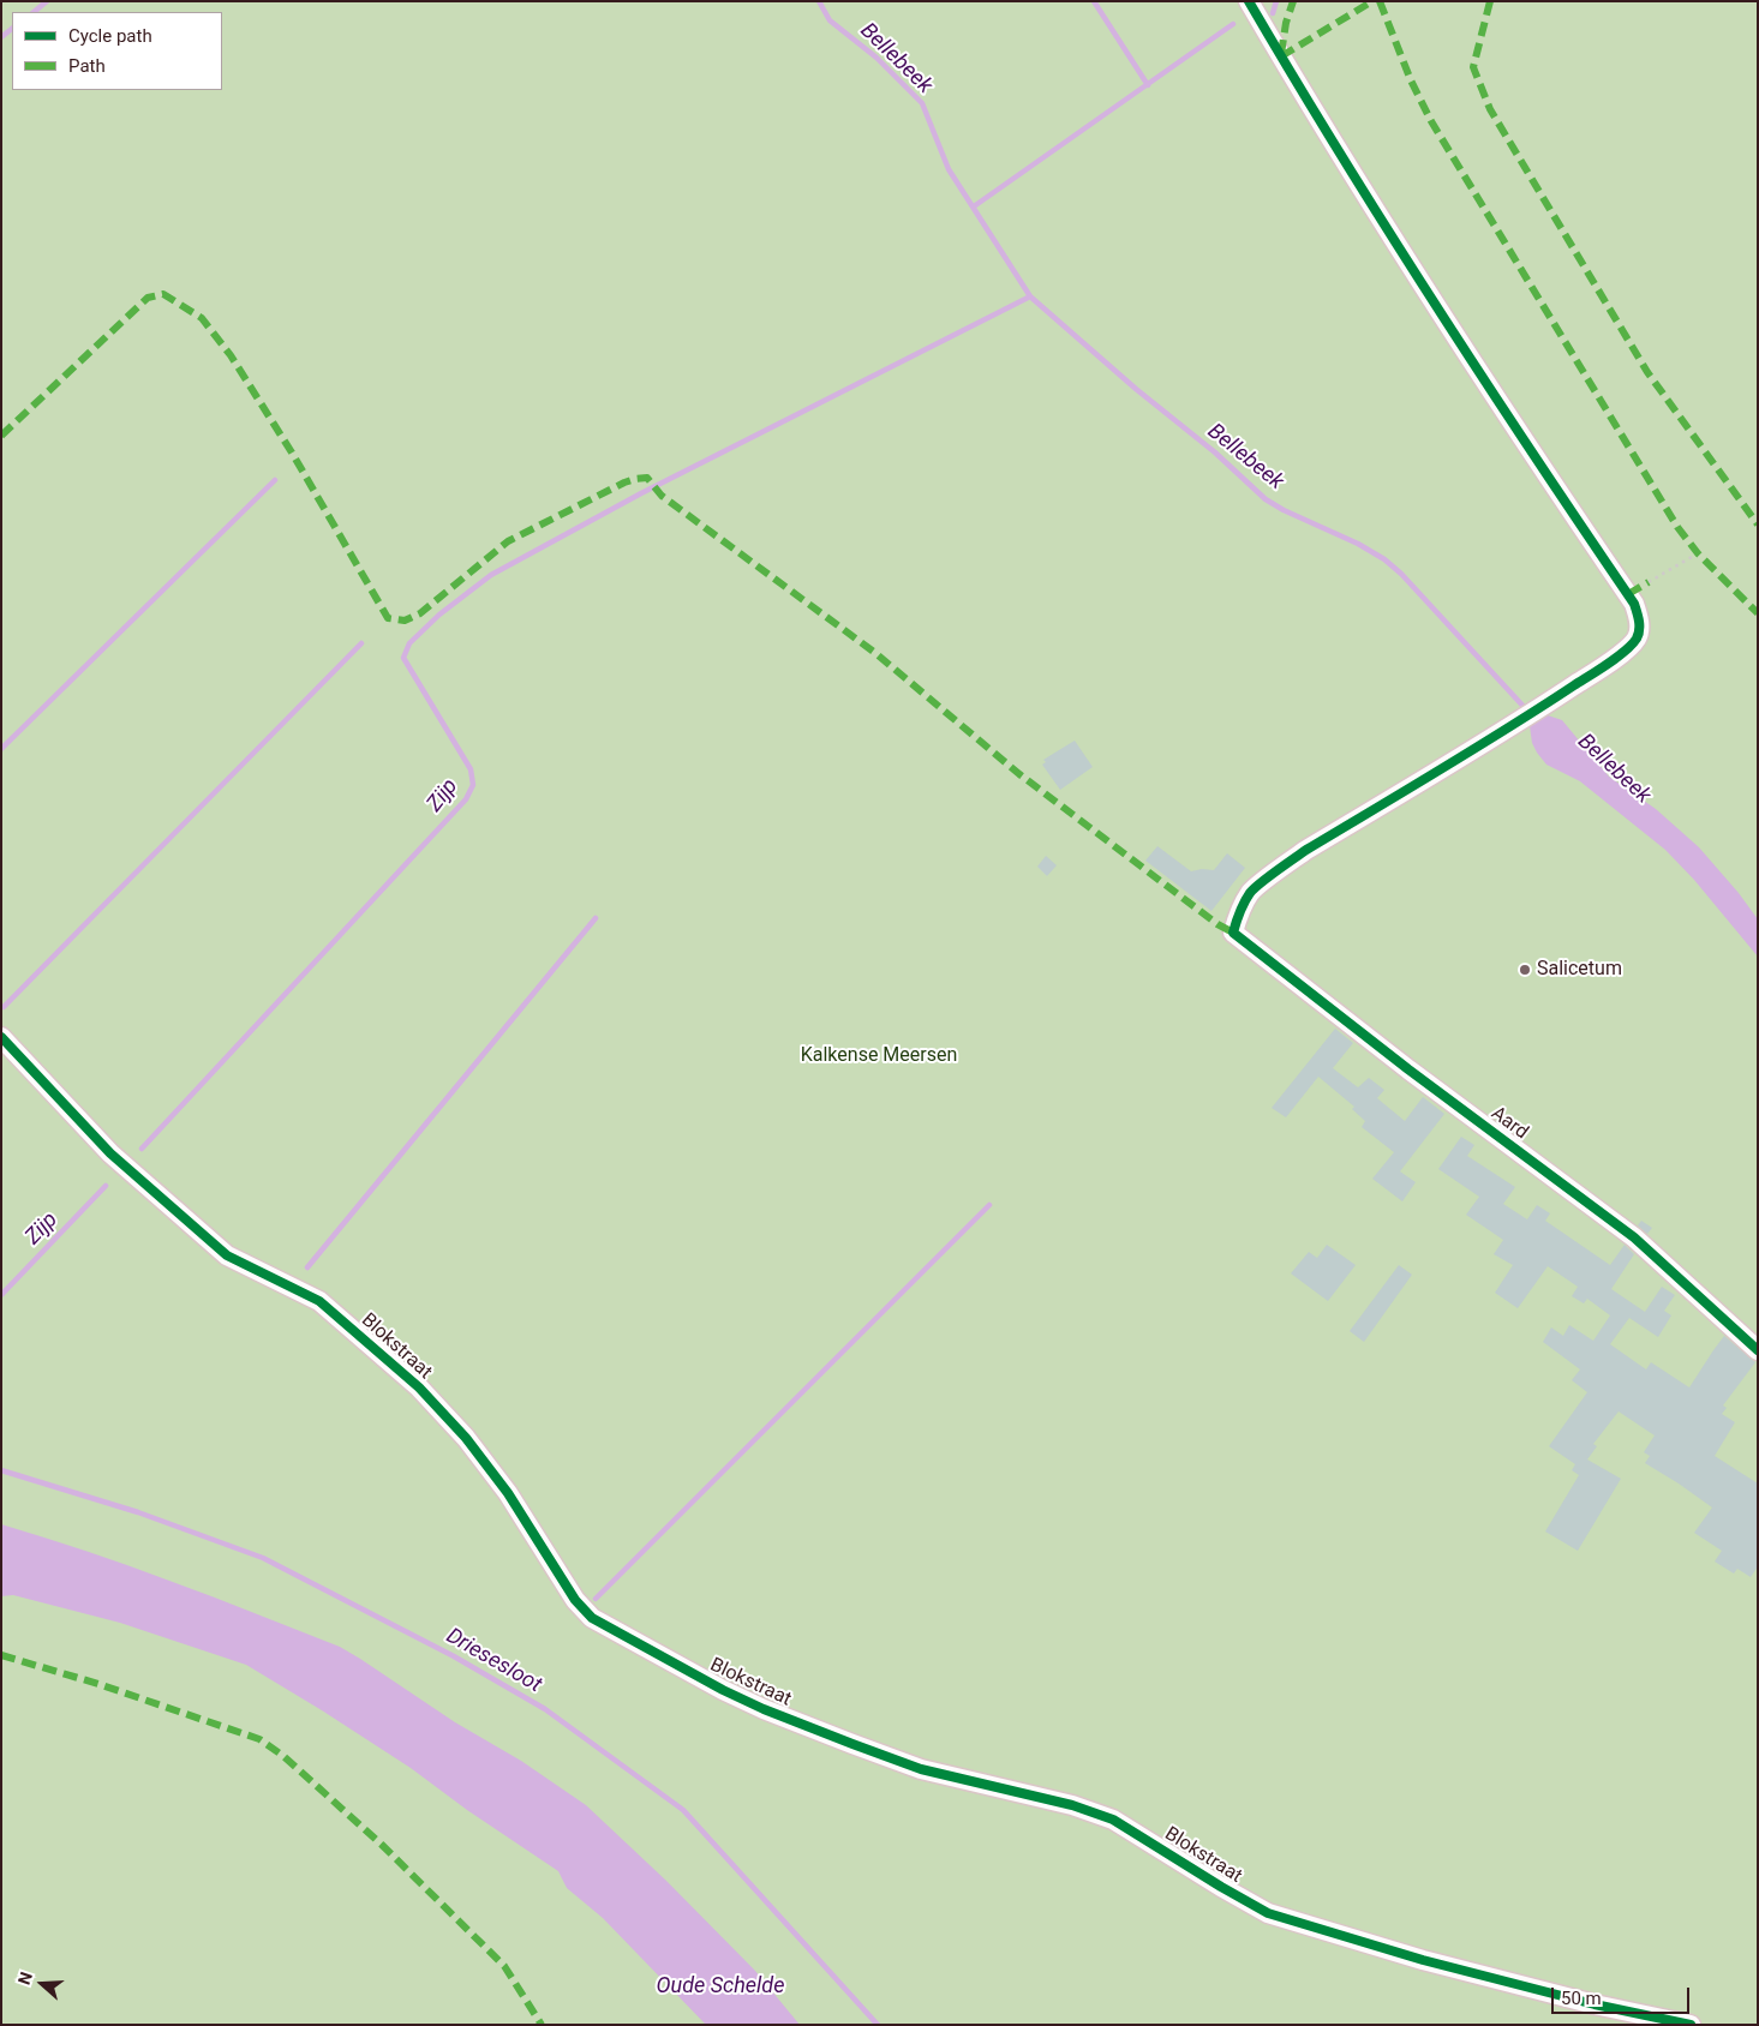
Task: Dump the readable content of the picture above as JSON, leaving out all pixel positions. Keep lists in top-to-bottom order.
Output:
{
  "streets": {
    "street": ["Aard", "Blokstraat"]
  },
  "water": [
    "Bellebeek",
    "Zijp",
    "Driesesloot",
    "Oude Schelde"
  ],
  "parks": ["Kalkense Meersen"],
  "places": ["Salicetum"],
  "legend": ["Cycle path", "Path"],
  "scale_bar": "50 m",
  "north": "left"
}
